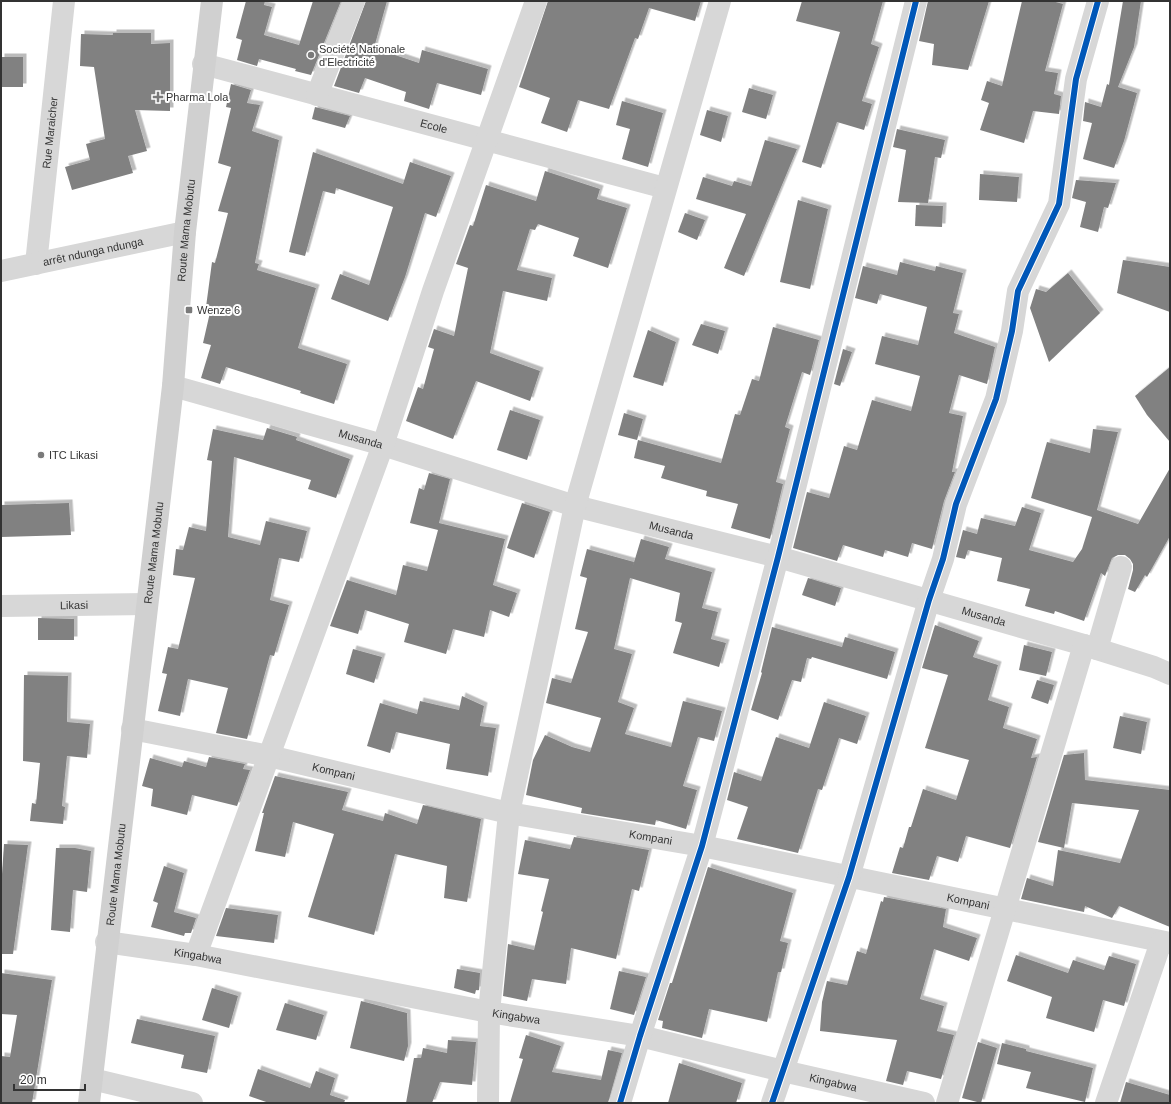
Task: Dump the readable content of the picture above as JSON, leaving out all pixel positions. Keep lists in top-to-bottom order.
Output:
{
  "streets": {
    "street": [
      "Ecole",
      "Rue Maraicher",
      "Route Mama Mobutu",
      "arrêt ndunga ndunga",
      "Musanda",
      "Likasi",
      "Kompani",
      "Kingabwa"
    ]
  },
  "crossings": [
    ["Ecole", "Route Mama Mobutu"],
    ["Rue Maraicher", "arrêt ndunga ndunga"],
    ["Route Mama Mobutu", "arrêt ndunga ndunga"],
    ["Route Mama Mobutu", "Musanda"],
    ["Route Mama Mobutu", "Likasi"],
    ["Route Mama Mobutu", "Kompani"],
    ["Route Mama Mobutu", "Kingabwa"]
  ],
  "places": {
    "other": ["Société Nationale d'Electricité", "ITC Likasi"],
    "health": ["Pharma Lola"],
    "transit": ["Wenze 6"]
  },
  "scale_bar": "20 m"
}
